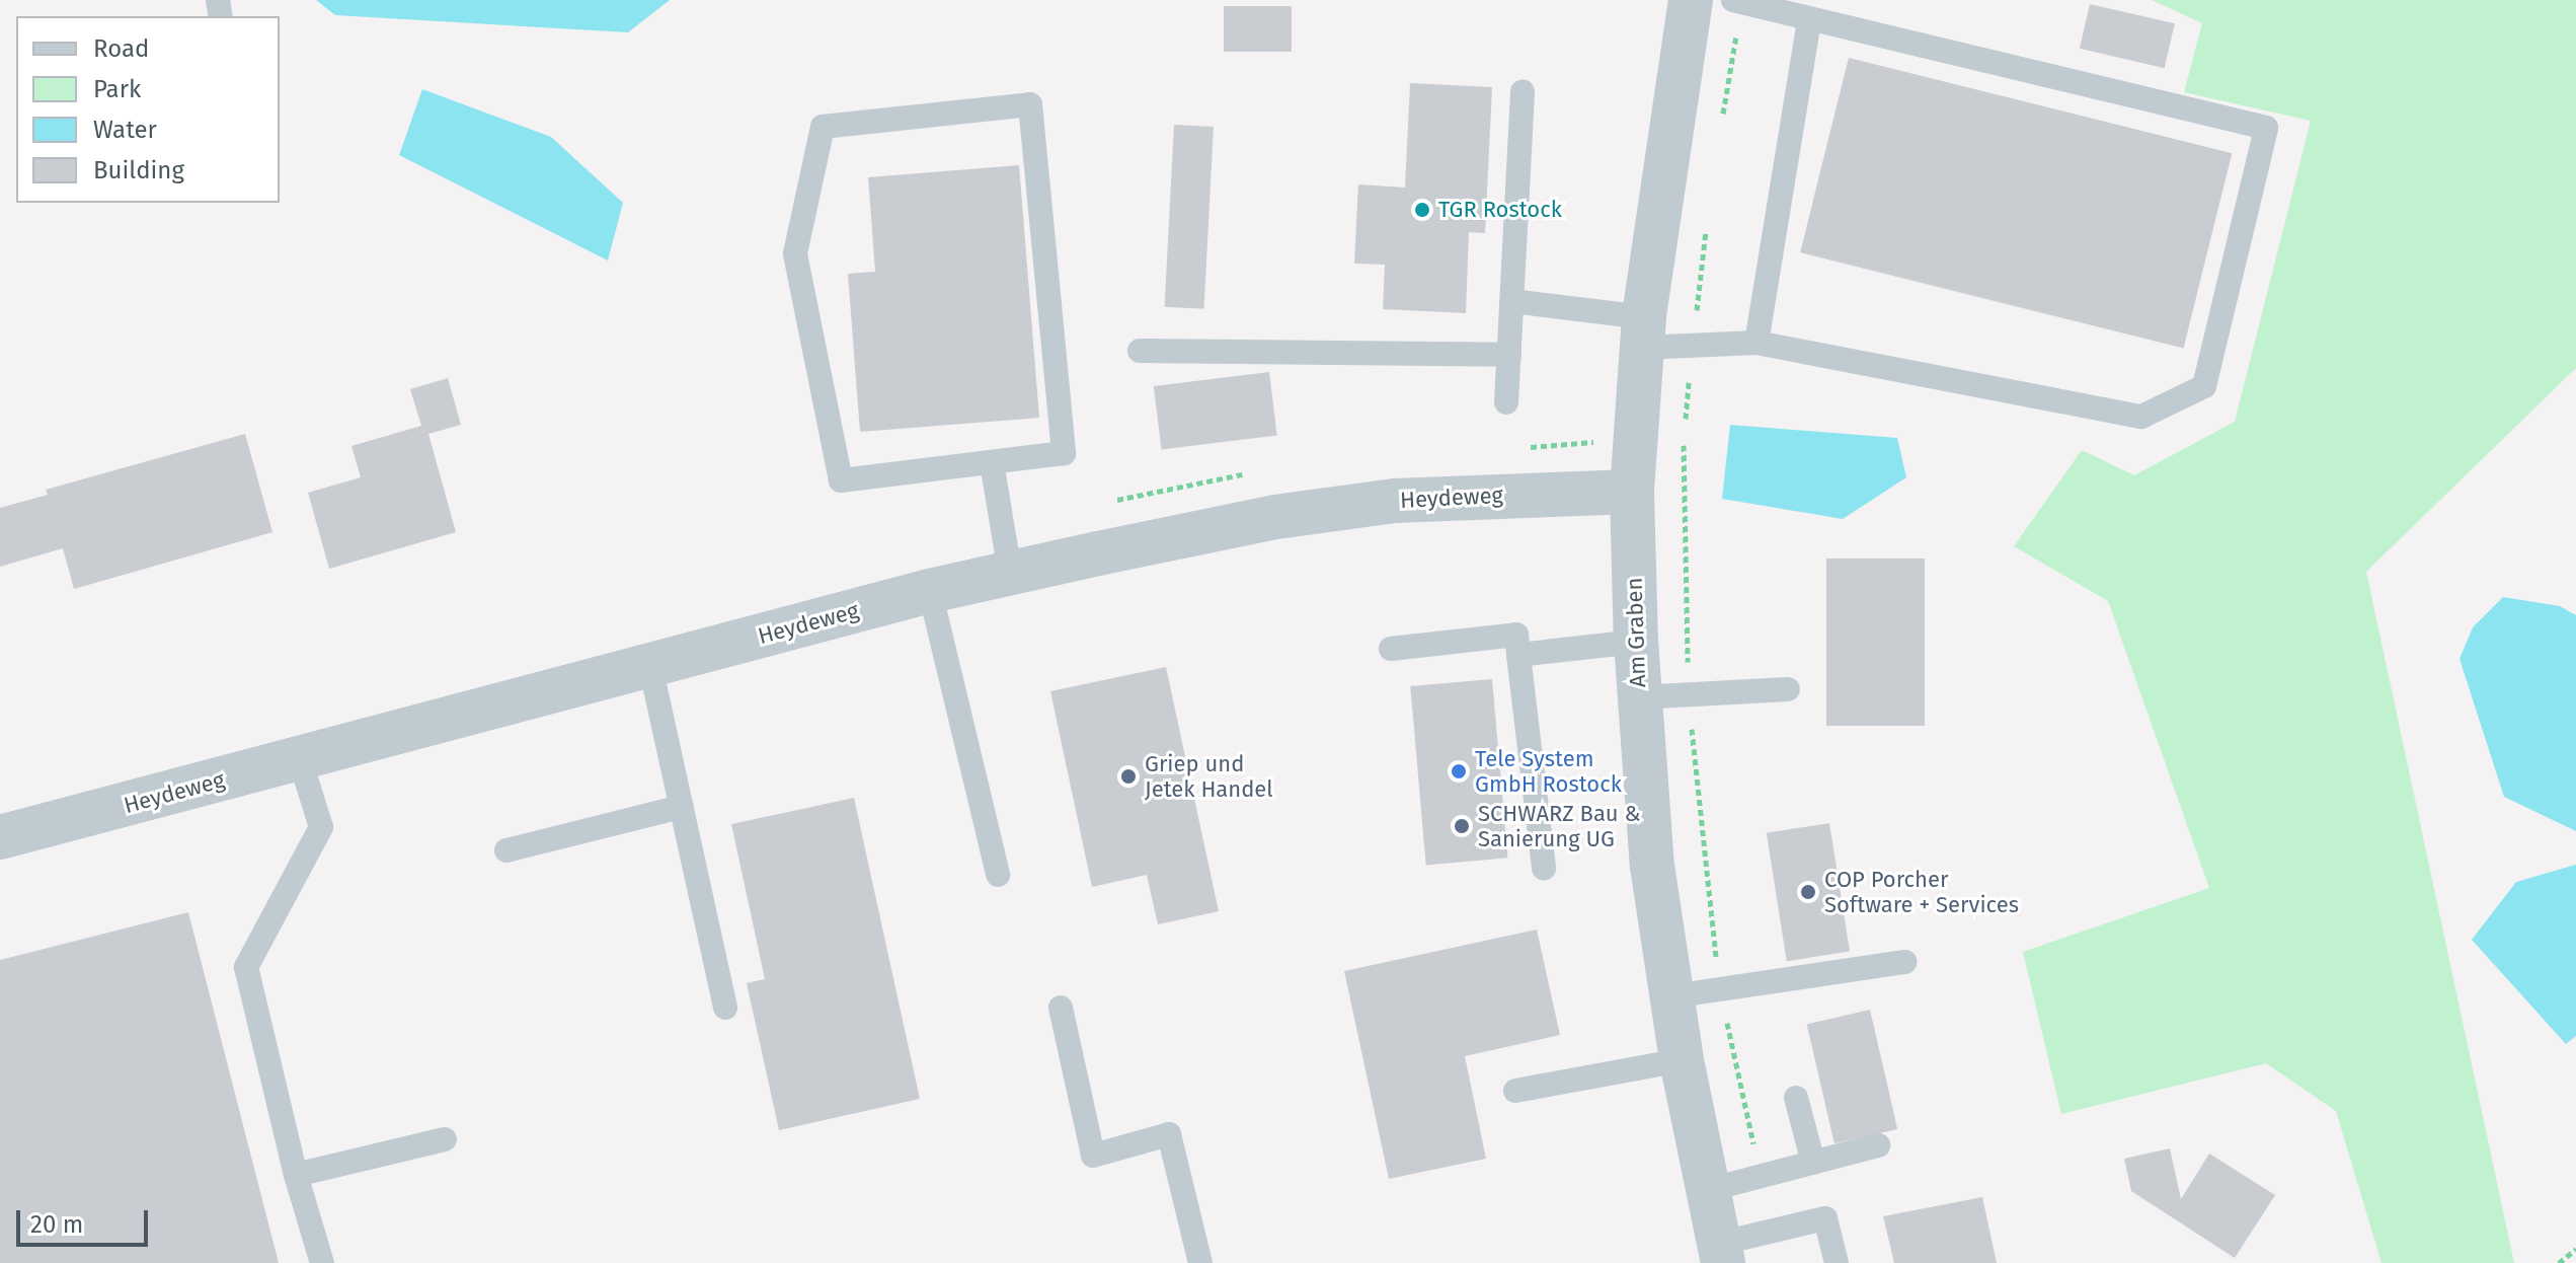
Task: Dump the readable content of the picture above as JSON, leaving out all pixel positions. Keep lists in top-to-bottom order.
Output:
{
  "streets": {
    "street": ["Heydeweg", "Am Graben"]
  },
  "crossings": [
    ["Heydeweg", "Am Graben"]
  ],
  "places": [
    "TGR Rostock",
    "Tele System GmbH Rostock",
    "Griep und Jetek Handel",
    "SCHWARZ Bau & Sanierung UG",
    "COP Porcher Software + Services"
  ],
  "legend": [
    "Road",
    "Park",
    "Water",
    "Building"
  ],
  "scale_bar": "20 m"
}
